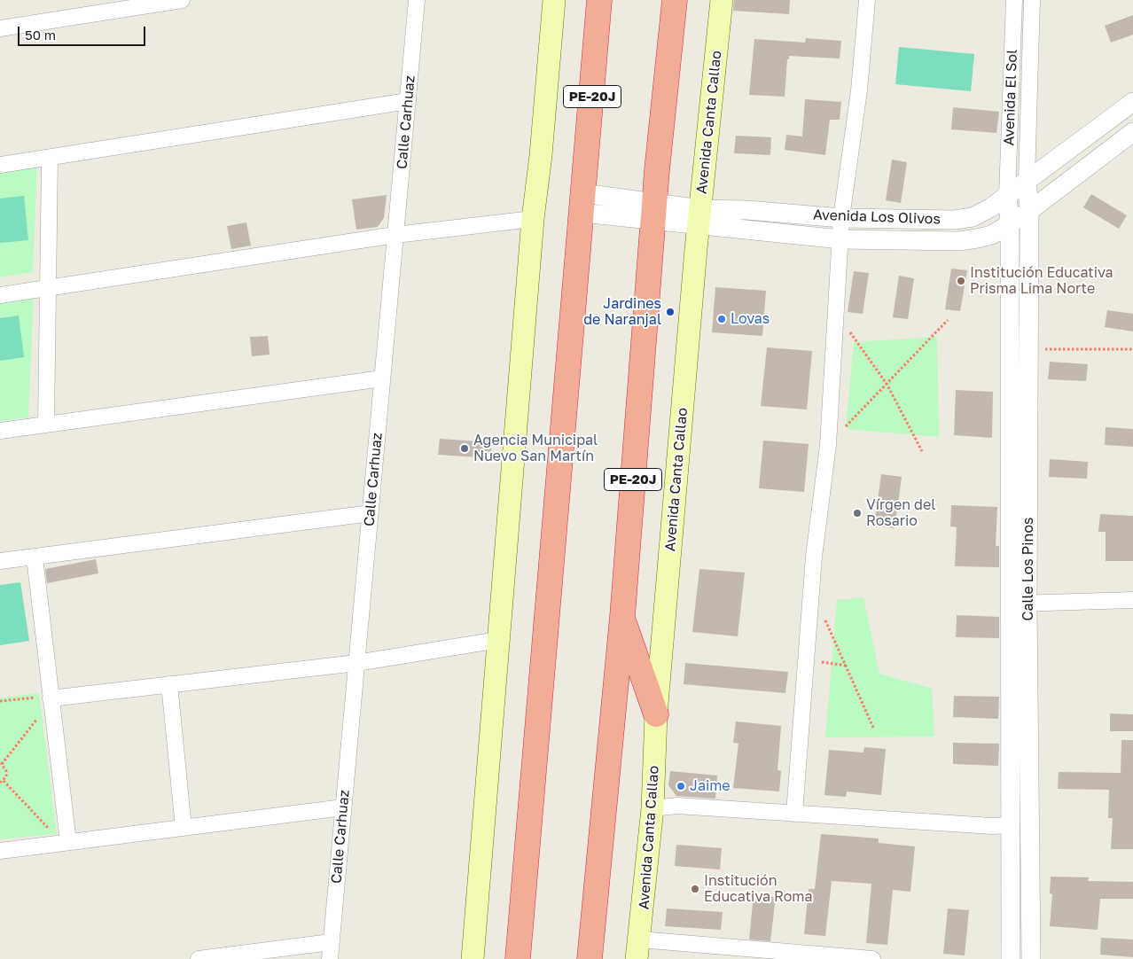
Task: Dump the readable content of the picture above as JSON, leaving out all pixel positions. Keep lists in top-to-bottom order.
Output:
{
  "streets": {
    "highway": ["PE-20J"],
    "main road": ["Avenida Canta Callao"],
    "street": [
      "Avenida El Sol",
      "Calle Carhuaz",
      "Avenida Los Olivos",
      "Calle Los Pinos"
    ]
  },
  "crossings": [
    ["PE-20J", "Avenida Los Olivos"],
    ["Avenida El Sol", "Avenida Los Olivos"],
    ["Avenida El Sol", "Calle Los Pinos"],
    ["Avenida Canta Callao", "Avenida Los Olivos"],
    ["Avenida Los Olivos", "Calle Los Pinos"]
  ],
  "places": [
    "Institución Educativa Prisma Lima Norte",
    "Jardines de Naranjal",
    "Lovas",
    "Agencia Municipal Nuevo San Martín",
    "Vírgen del Rosario",
    "Jaime",
    "Institución Educativa Roma"
  ],
  "scale_bar": "50 m"
}
